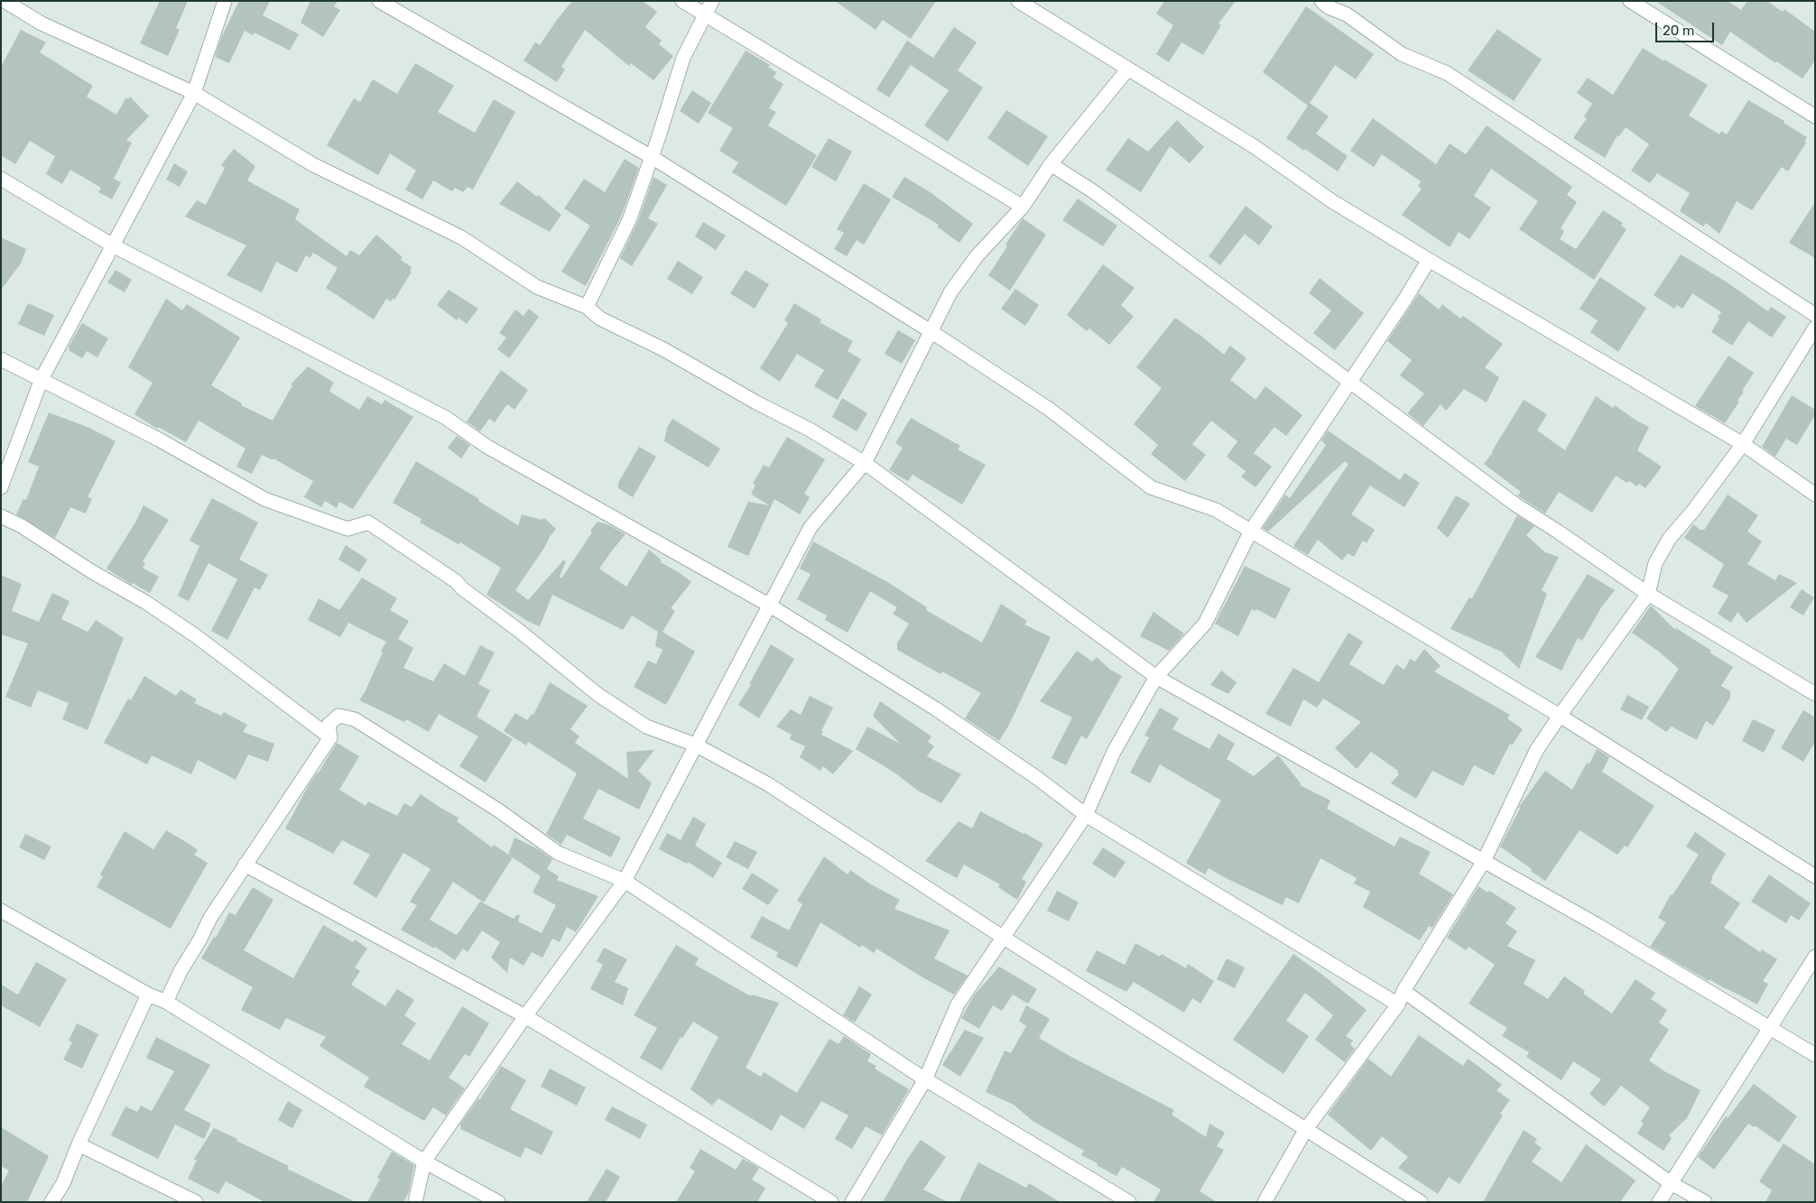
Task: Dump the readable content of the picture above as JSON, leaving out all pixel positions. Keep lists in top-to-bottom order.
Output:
{
  "scale_bar": "20 m"
}
